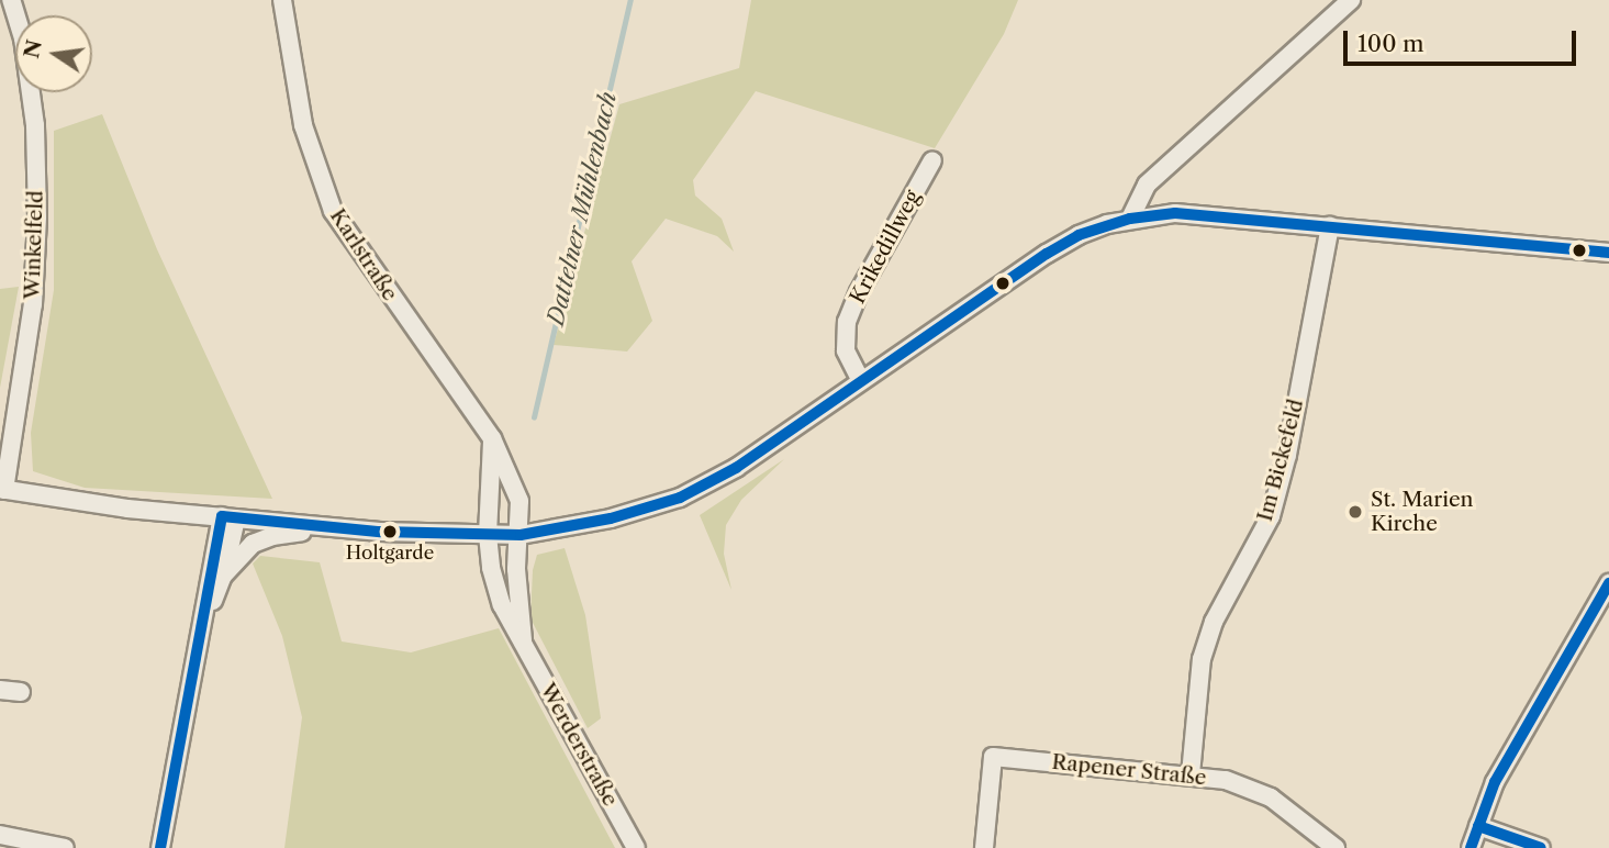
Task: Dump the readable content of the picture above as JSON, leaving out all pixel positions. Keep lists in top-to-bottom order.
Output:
{
  "streets": {
    "street": [
      "Winkelfeld",
      "Krikedillweg",
      "Karlstraße",
      "Im Bickefeld",
      "Werderstraße",
      "Rapener Straße"
    ]
  },
  "crossings": [
    ["Karlstraße", "Werderstraße"],
    ["Im Bickefeld", "Rapener Straße"]
  ],
  "water": ["Dattelner Mühlenbach"],
  "places": ["St. Marien Kirche", "Holtgarde"],
  "scale_bar": "100 m",
  "north": "left"
}
